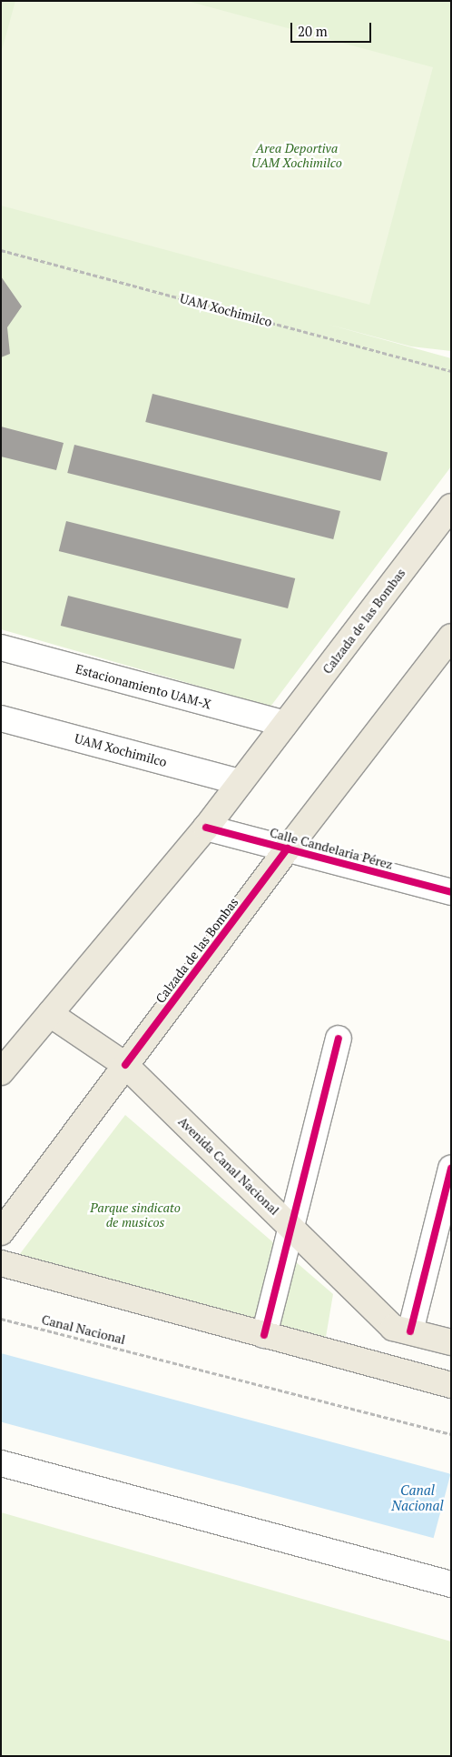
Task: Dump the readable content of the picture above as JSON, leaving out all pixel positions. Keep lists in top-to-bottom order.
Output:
{
  "streets": {
    "main road": ["Calzada de las Bombas", "Avenida Canal Nacional"],
    "street": ["UAM Xochimilco", "Estacionamiento UAM-X", "Calle Candelaria Pérez"],
    "path": ["Canal Nacional"]
  },
  "crossings": [
    ["UAM Xochimilco", "Calzada de las Bombas"],
    ["Calzada de las Bombas", "Estacionamiento UAM-X"],
    ["Calzada de las Bombas", "Calle Candelaria Pérez"],
    ["Calzada de las Bombas", "Avenida Canal Nacional"]
  ],
  "water": ["Canal Nacional"],
  "parks": ["Area Deportiva UAM Xochimilco", "Parque sindicato de musicos"],
  "scale_bar": "20 m"
}
